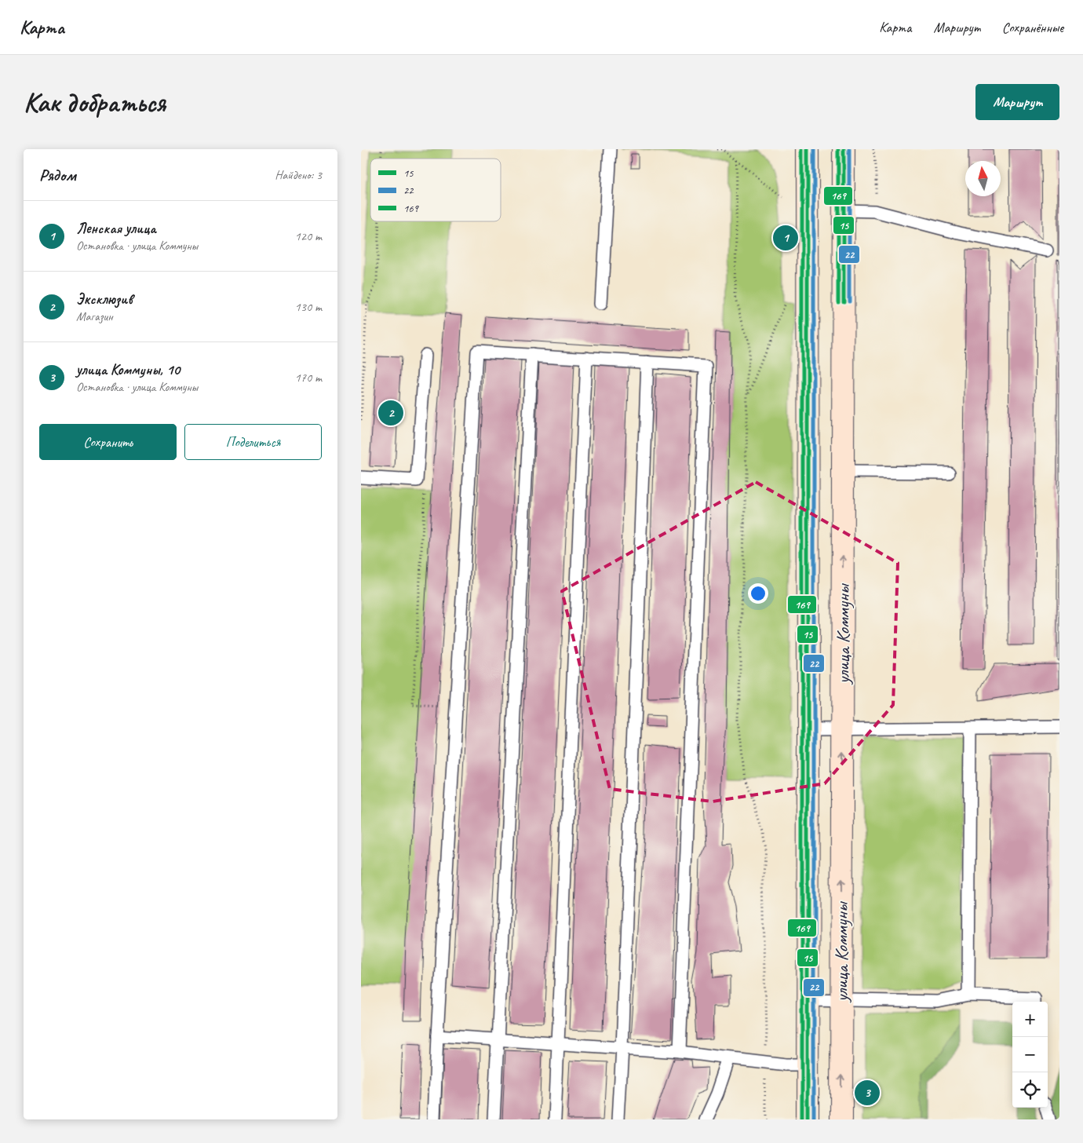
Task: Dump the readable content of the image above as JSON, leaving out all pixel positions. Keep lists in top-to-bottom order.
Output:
{
  "streets": {
    "street": ["улица Коммуны"]
  },
  "lines": ["transit line 15", "transit line 22", "transit line 169"],
  "legend": ["15", "22", "169"],
  "north": "top",
  "page": {
    "header": "Карта",
    "nav": ["Карта", "Маршрут", "Сохранённые"],
    "buttons": [
      "Маршрут",
      ["Сохранить", "Поделиться"]
    ],
    "title": "Как добраться",
    "heading": ["Рядом", "Найдено: 3"],
    "list": [
      {
        "mark": "1",
        "name": "Ленская улица",
        "note": "Остановка · улица Коммуны",
        "value": "120 m"
      },
      {
        "mark": "2",
        "name": "Эксклюзив",
        "note": "Магазин",
        "value": "130 m"
      },
      {
        "mark": "3",
        "name": "улица Коммуны, 10",
        "note": "Остановка · улица Коммуны",
        "value": "170 m"
      }
    ],
    "pins": ["1", "2", "3"],
    "map_buttons": ["+", "−"]
  }
}
